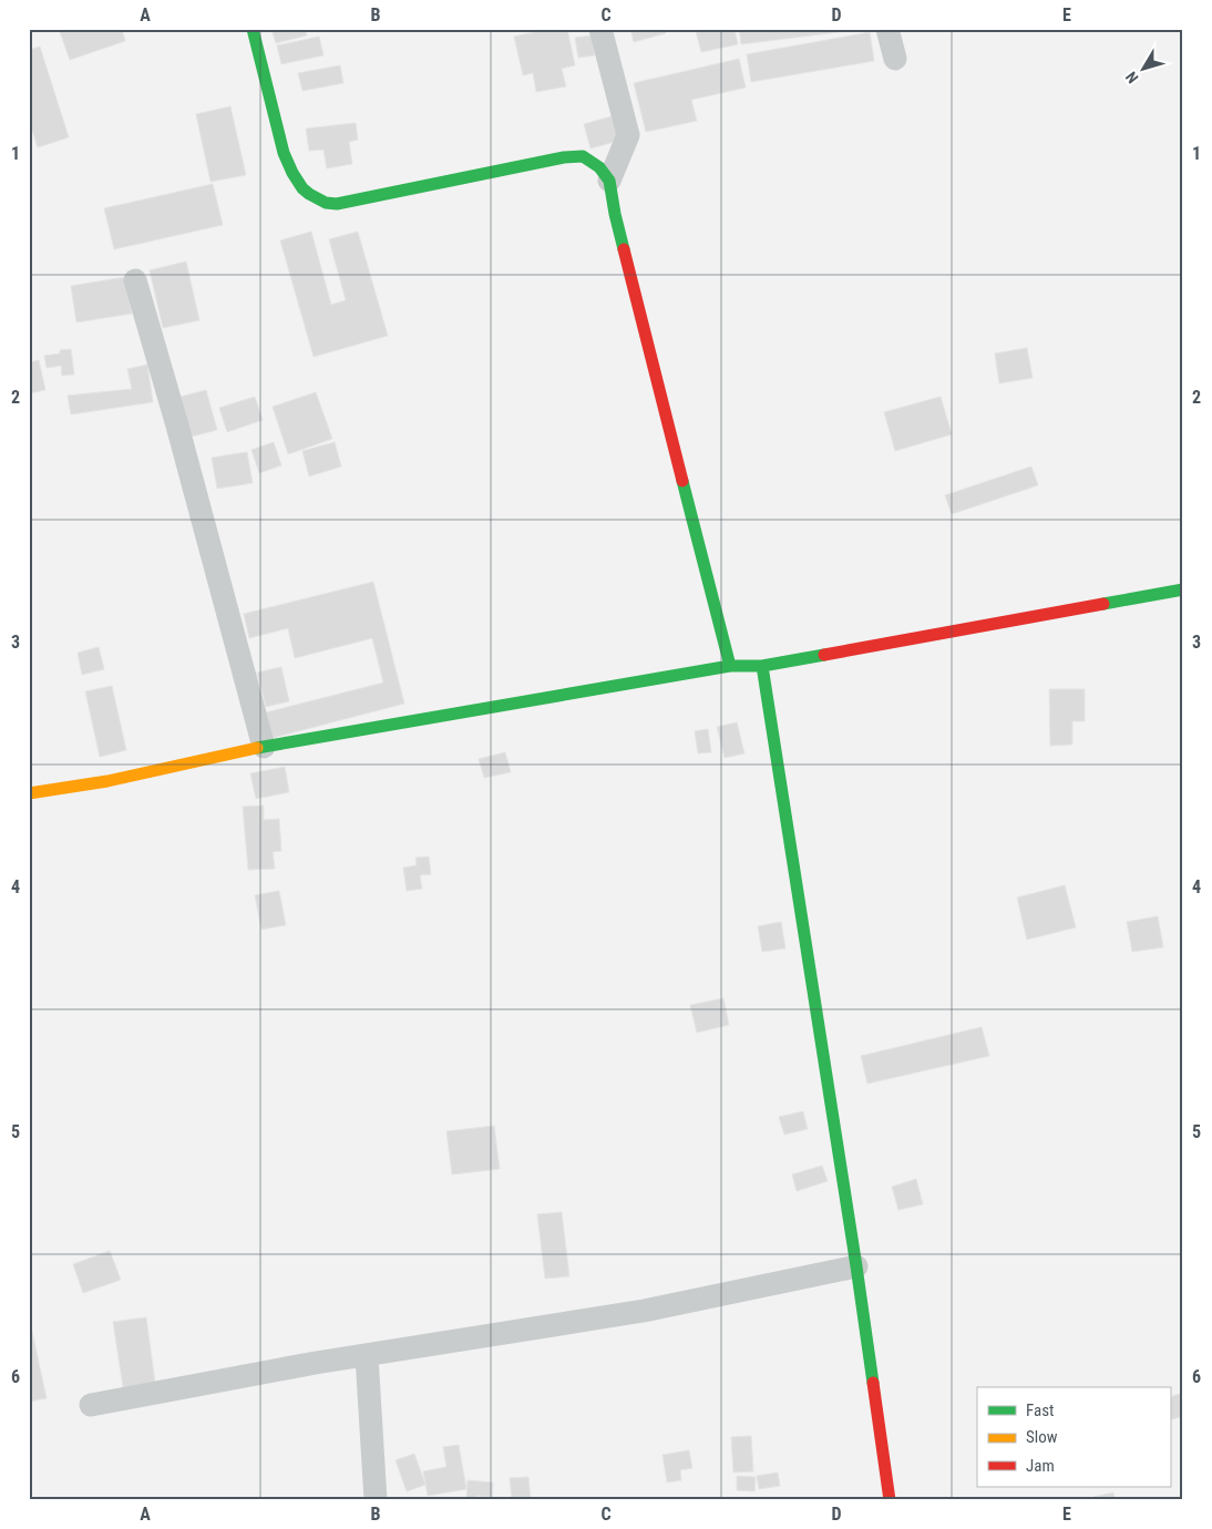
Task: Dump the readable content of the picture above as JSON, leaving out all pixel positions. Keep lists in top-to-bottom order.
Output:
{
  "legend": ["Fast", "Slow", "Jam"],
  "north": "bottom left",
  "grid": {
    "columns": [
      "A",
      "B",
      "C",
      "D",
      "E"
    ],
    "rows": [
      "1",
      "2",
      "3",
      "4",
      "5",
      "6"
    ]
  }
}
